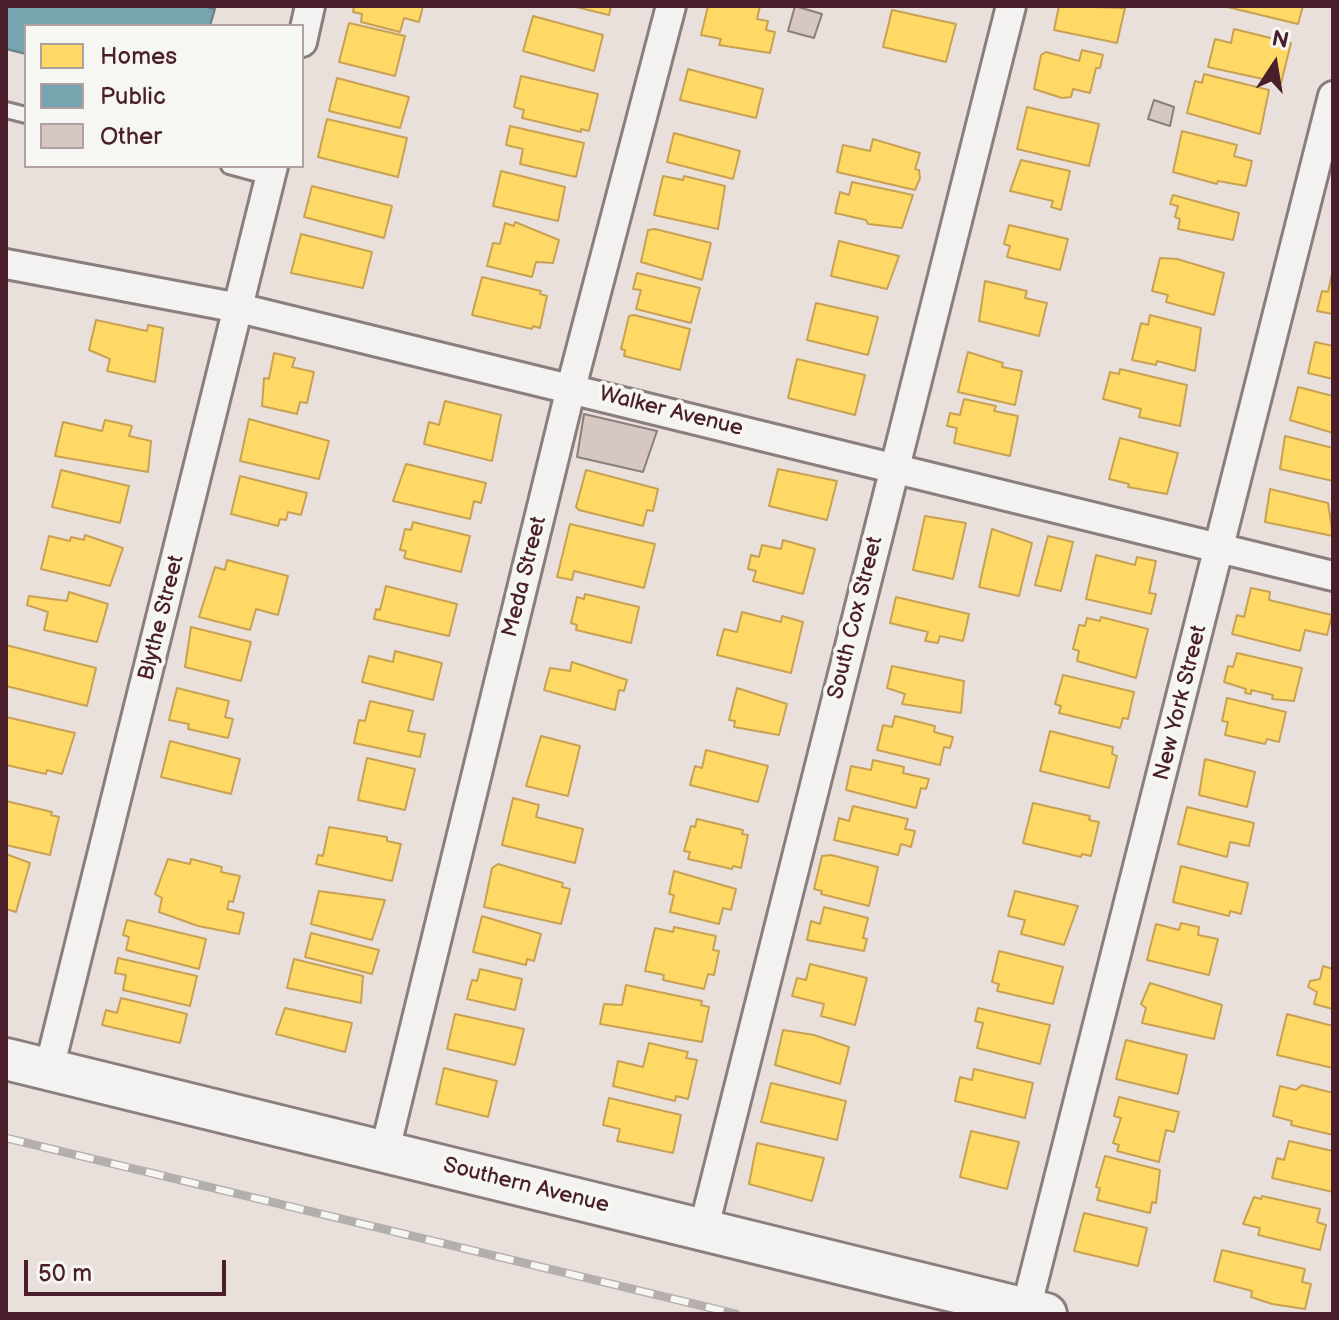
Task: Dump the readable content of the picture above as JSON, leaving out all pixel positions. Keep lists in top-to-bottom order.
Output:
{
  "streets": {
    "main road": ["Southern Avenue"],
    "street": [
      "Walker Avenue",
      "Meda Street",
      "Blythe Street",
      "South Cox Street",
      "New York Street"
    ]
  },
  "crossings": [
    ["Walker Avenue", "Meda Street"],
    ["Walker Avenue", "Blythe Street"],
    ["Walker Avenue", "South Cox Street"],
    ["Walker Avenue", "New York Street"],
    ["Meda Street", "Southern Avenue"],
    ["Blythe Street", "Southern Avenue"],
    ["South Cox Street", "Southern Avenue"],
    ["New York Street", "Southern Avenue"]
  ],
  "legend": ["Homes", "Public", "Other"],
  "scale_bar": "50 m",
  "north": "top"
}
